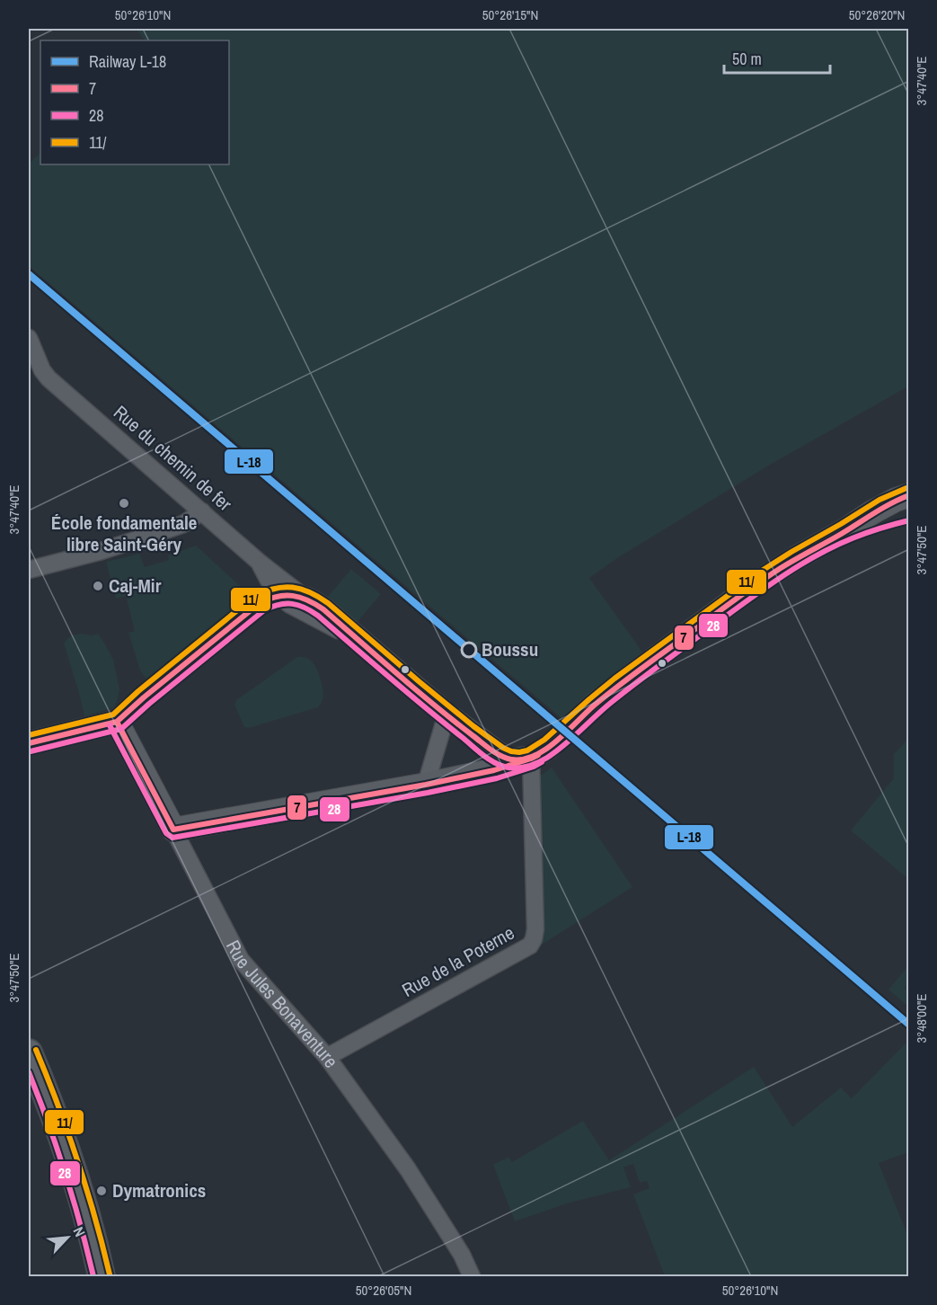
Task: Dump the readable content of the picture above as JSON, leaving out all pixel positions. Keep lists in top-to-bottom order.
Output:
{
  "streets": {
    "street": ["Rue du chemin de fer", "Rue de la Poterne", "Rue Jules Bonaventure"]
  },
  "crossings": [
    ["Rue de la Poterne", "Rue Jules Bonaventure"]
  ],
  "places": [
    "École fondamentale libre Saint-Géry",
    "Caj-Mir",
    "Boussu",
    "Dymatronics"
  ],
  "lines": [
    "rail line L-18",
    "transit line 11/",
    "transit line 7",
    "transit line 28"
  ],
  "legend": [
    "Railway L-18",
    "7",
    "28",
    "11/"
  ],
  "scale_bar": "50 m",
  "north": "top right",
  "coordinates": [
    "50°26'10\"N",
    "50°26'15\"N",
    "50°26'20\"N",
    "3°47'40\"E",
    "3°47'50\"E",
    "3°48'00\"E",
    "50°26'05\"N"
  ]
}
